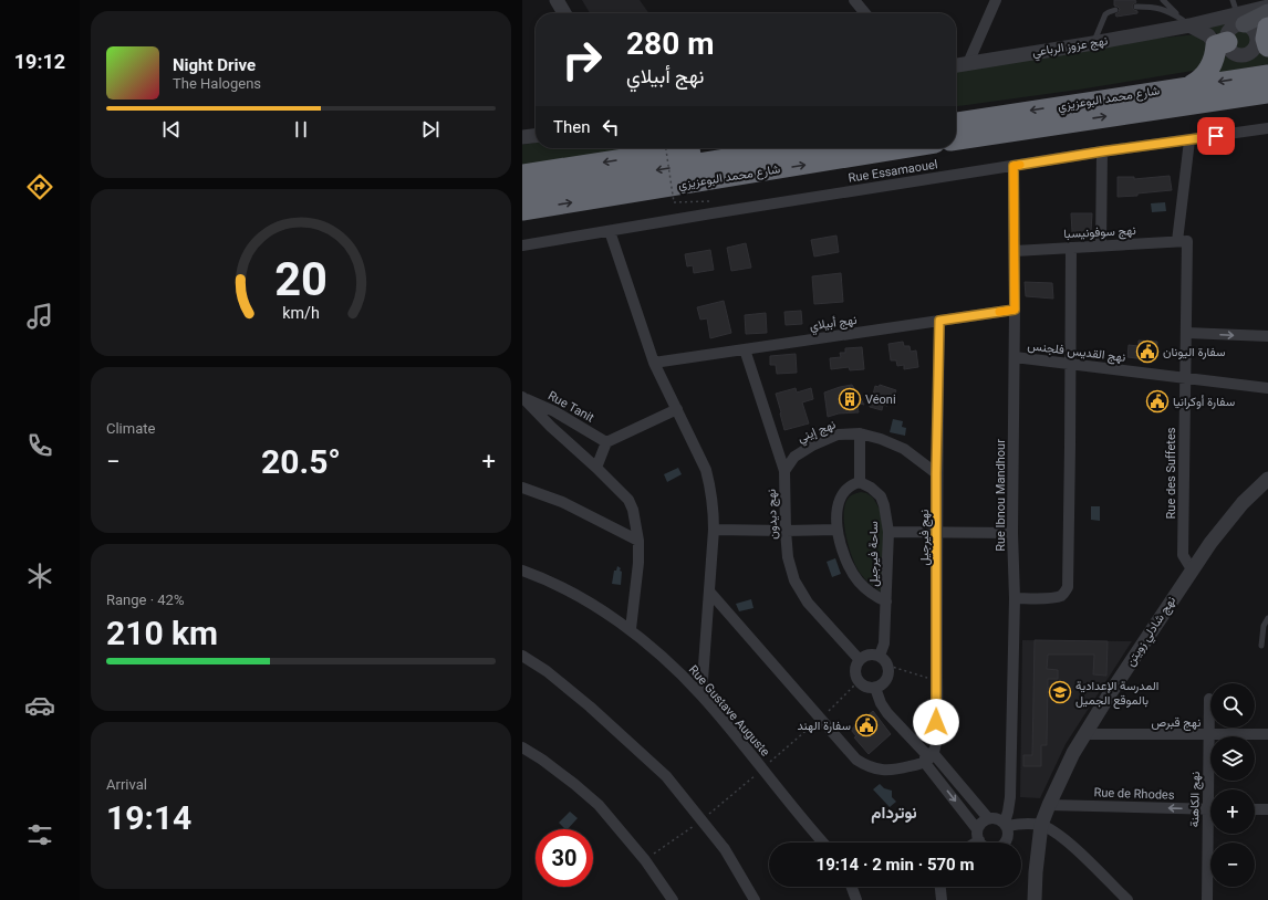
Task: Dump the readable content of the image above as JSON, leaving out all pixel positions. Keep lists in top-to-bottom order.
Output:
{
  "streets": {
    "highway": ["شارع محمد البوعزيزي"],
    "street": [
      "نهج عزوز الرباعي",
      "Rue Essamaouel",
      "نهج سوفونيسبا",
      "نهج أبيلاي",
      "نهج القديس فلجنس",
      "Rue Tanit",
      "نهج إيني",
      "Rue des Suffetes",
      "Rue Ibnou Mandhour",
      "نهج ديدون",
      "نهج فيرجيل",
      "ساحة فيرجيل",
      "نهج شادلي زويتن",
      "Rue Gustave Auguste",
      "نهج قبرص",
      "Rue de Rhodes",
      "نهج الكاهنة"
    ]
  },
  "crossings": [
    ["Rue Essamaouel", "Rue des Suffetes"],
    ["Rue Essamaouel", "Rue Ibnou Mandhour"],
    ["نهج سوفونيسبا", "Rue des Suffetes"],
    ["نهج سوفونيسبا", "Rue Ibnou Mandhour"],
    ["نهج أبيلاي", "Rue Ibnou Mandhour"],
    ["نهج أبيلاي", "نهج ديدون"],
    ["نهج أبيلاي", "نهج فيرجيل"],
    ["نهج القديس فلجنس", "Rue des Suffetes"],
    ["نهج القديس فلجنس", "Rue Ibnou Mandhour"],
    ["نهج إيني", "نهج ديدون"],
    ["نهج إيني", "نهج فيرجيل"],
    ["Rue des Suffetes", "نهج شادلي زويتن"],
    ["نهج ديدون", "ساحة فيرجيل"],
    ["نهج شادلي زويتن", "نهج قبرص"],
    ["نهج شادلي زويتن", "Rue de Rhodes"],
    ["نهج قبرص", "نهج الكاهنة"]
  ],
  "one_way": ["Rue de Rhodes"],
  "districts": ["نوتردام"],
  "places": {
    "public building": ["سفارة اليونان", "سفارة أوكرانيا", "سفارة الهند"],
    "building": ["Véoni"],
    "school or university": ["المدرسة الإعدادية بالموقع الجميل"]
  },
  "page": {
    "tabs": "19:12",
    "turn": ["280 m", "نهج أبيلاي"],
    "song": ["Night Drive", "The Halogens"],
    "then": "Then",
    "tile": [
      "Climate",
      ["Range · 42%", "210 km"],
      ["Arrival", "19:14"]
    ],
    "heat": ["−", "20.5°", "+"],
    "map_buttons": ["+", "−"],
    "limit": "30",
    "trip": "19:14 · 2 min · 570 m",
    "gauge": ["20", "km/h"]
  }
}
